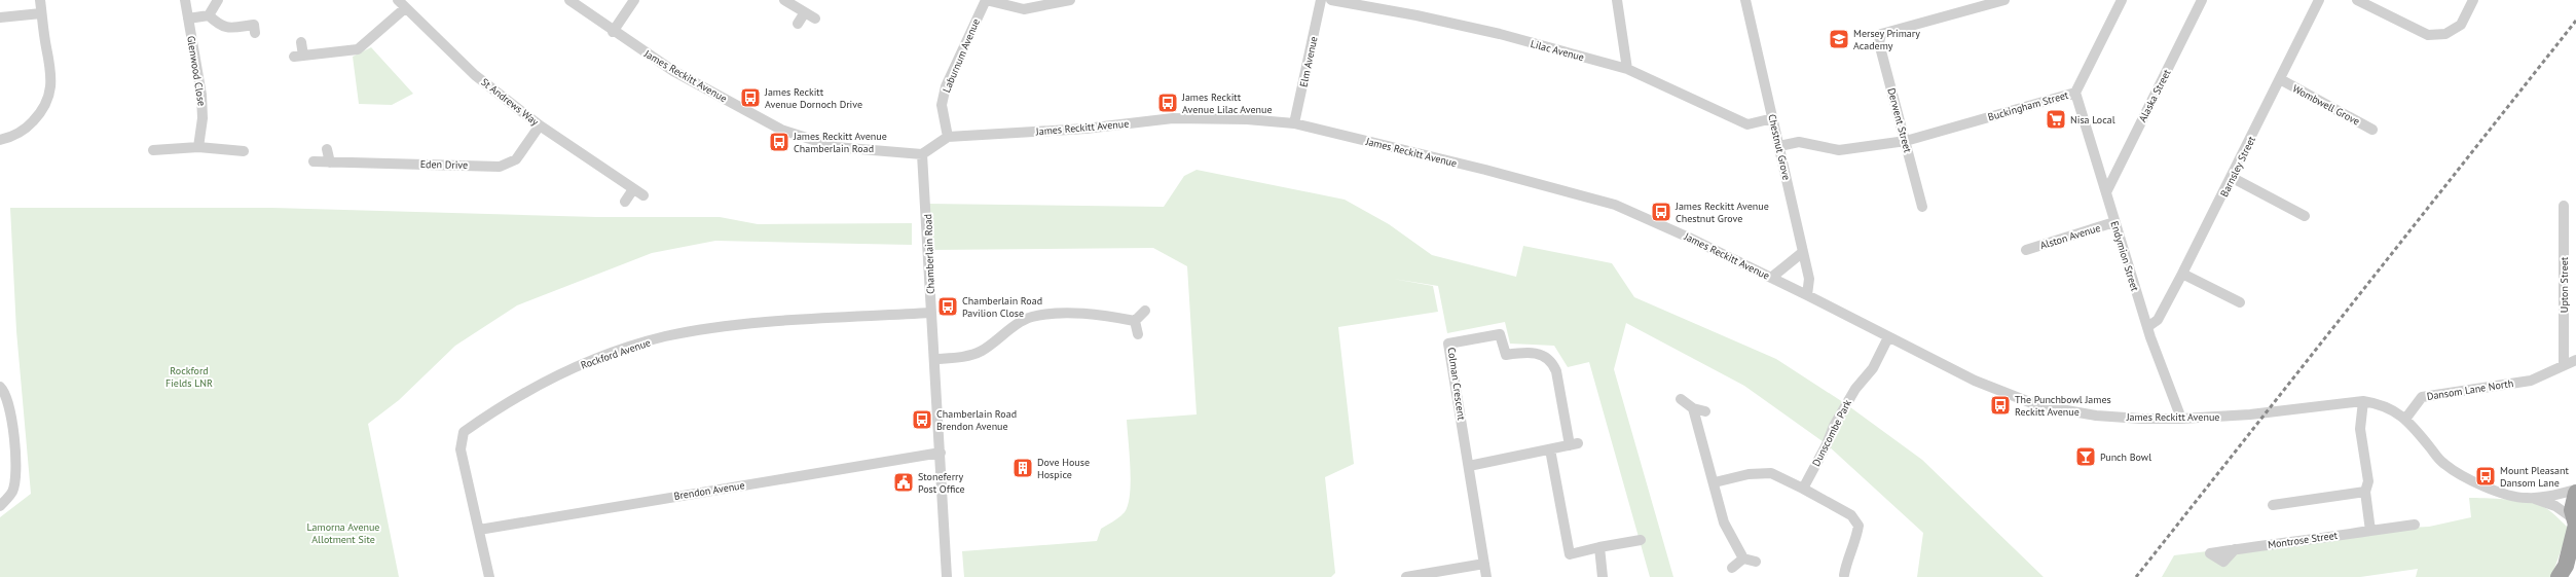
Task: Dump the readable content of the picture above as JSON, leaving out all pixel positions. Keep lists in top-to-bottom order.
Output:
{
  "streets": {
    "street": [
      "Lilac Avenue",
      "Laburnum Avenue",
      "Elm Avenue",
      "Glenwood Close",
      "James Reckitt Avenue",
      "Alaska Street",
      "St Andrews Way",
      "Wombwell Grove",
      "Buckingham Street",
      "Derwent Street",
      "Chestnut Grove",
      "Eden Drive",
      "Barnsley Street",
      "Alston Avenue",
      "Chamberlain Road",
      "Endymion Street",
      "Upton Street",
      "Rockford Avenue",
      "Colman Crescent",
      "Dansom Lane North",
      "Dunscombe Park",
      "Brendon Avenue",
      "Montrose Street"
    ]
  },
  "crossings": [
    ["Lilac Avenue", "Chestnut Grove"],
    ["Laburnum Avenue", "James Reckitt Avenue"],
    ["Elm Avenue", "James Reckitt Avenue"],
    ["James Reckitt Avenue", "Chestnut Grove"],
    ["James Reckitt Avenue", "Chamberlain Road"],
    ["James Reckitt Avenue", "Endymion Street"],
    ["James Reckitt Avenue", "Dunscombe Park"],
    ["Alaska Street", "Endymion Street"],
    ["St Andrews Way", "Eden Drive"],
    ["Wombwell Grove", "Barnsley Street"],
    ["Buckingham Street", "Derwent Street"],
    ["Buckingham Street", "Endymion Street"],
    ["Barnsley Street", "Endymion Street"],
    ["Alston Avenue", "Endymion Street"],
    ["Chamberlain Road", "Rockford Avenue"],
    ["Chamberlain Road", "Brendon Avenue"],
    ["Upton Street", "Dansom Lane North"],
    ["Rockford Avenue", "Brendon Avenue"]
  ],
  "parks": ["Rockford Fields LNR", "Lamorna Avenue Allotment Site"],
  "places": {
    "school or university": ["Mersey Primary Academy"],
    "bus stop": [
      "James Reckitt Avenue Dornoch Drive",
      "James Reckitt Avenue Lilac Avenue",
      "James Reckitt Avenue Chamberlain Road",
      "James Reckitt Avenue Chestnut Grove",
      "Chamberlain Road Pavilion Close",
      "The Punchbowl James Reckitt Avenue",
      "Chamberlain Road Brendon Avenue",
      "Mount Pleasant Dansom Lane"
    ],
    "supermarket": ["Nisa Local"],
    "bar": ["Punch Bowl"],
    "building": ["Dove House Hospice"],
    "public building": ["Stoneferry Post Office"]
  }
}
